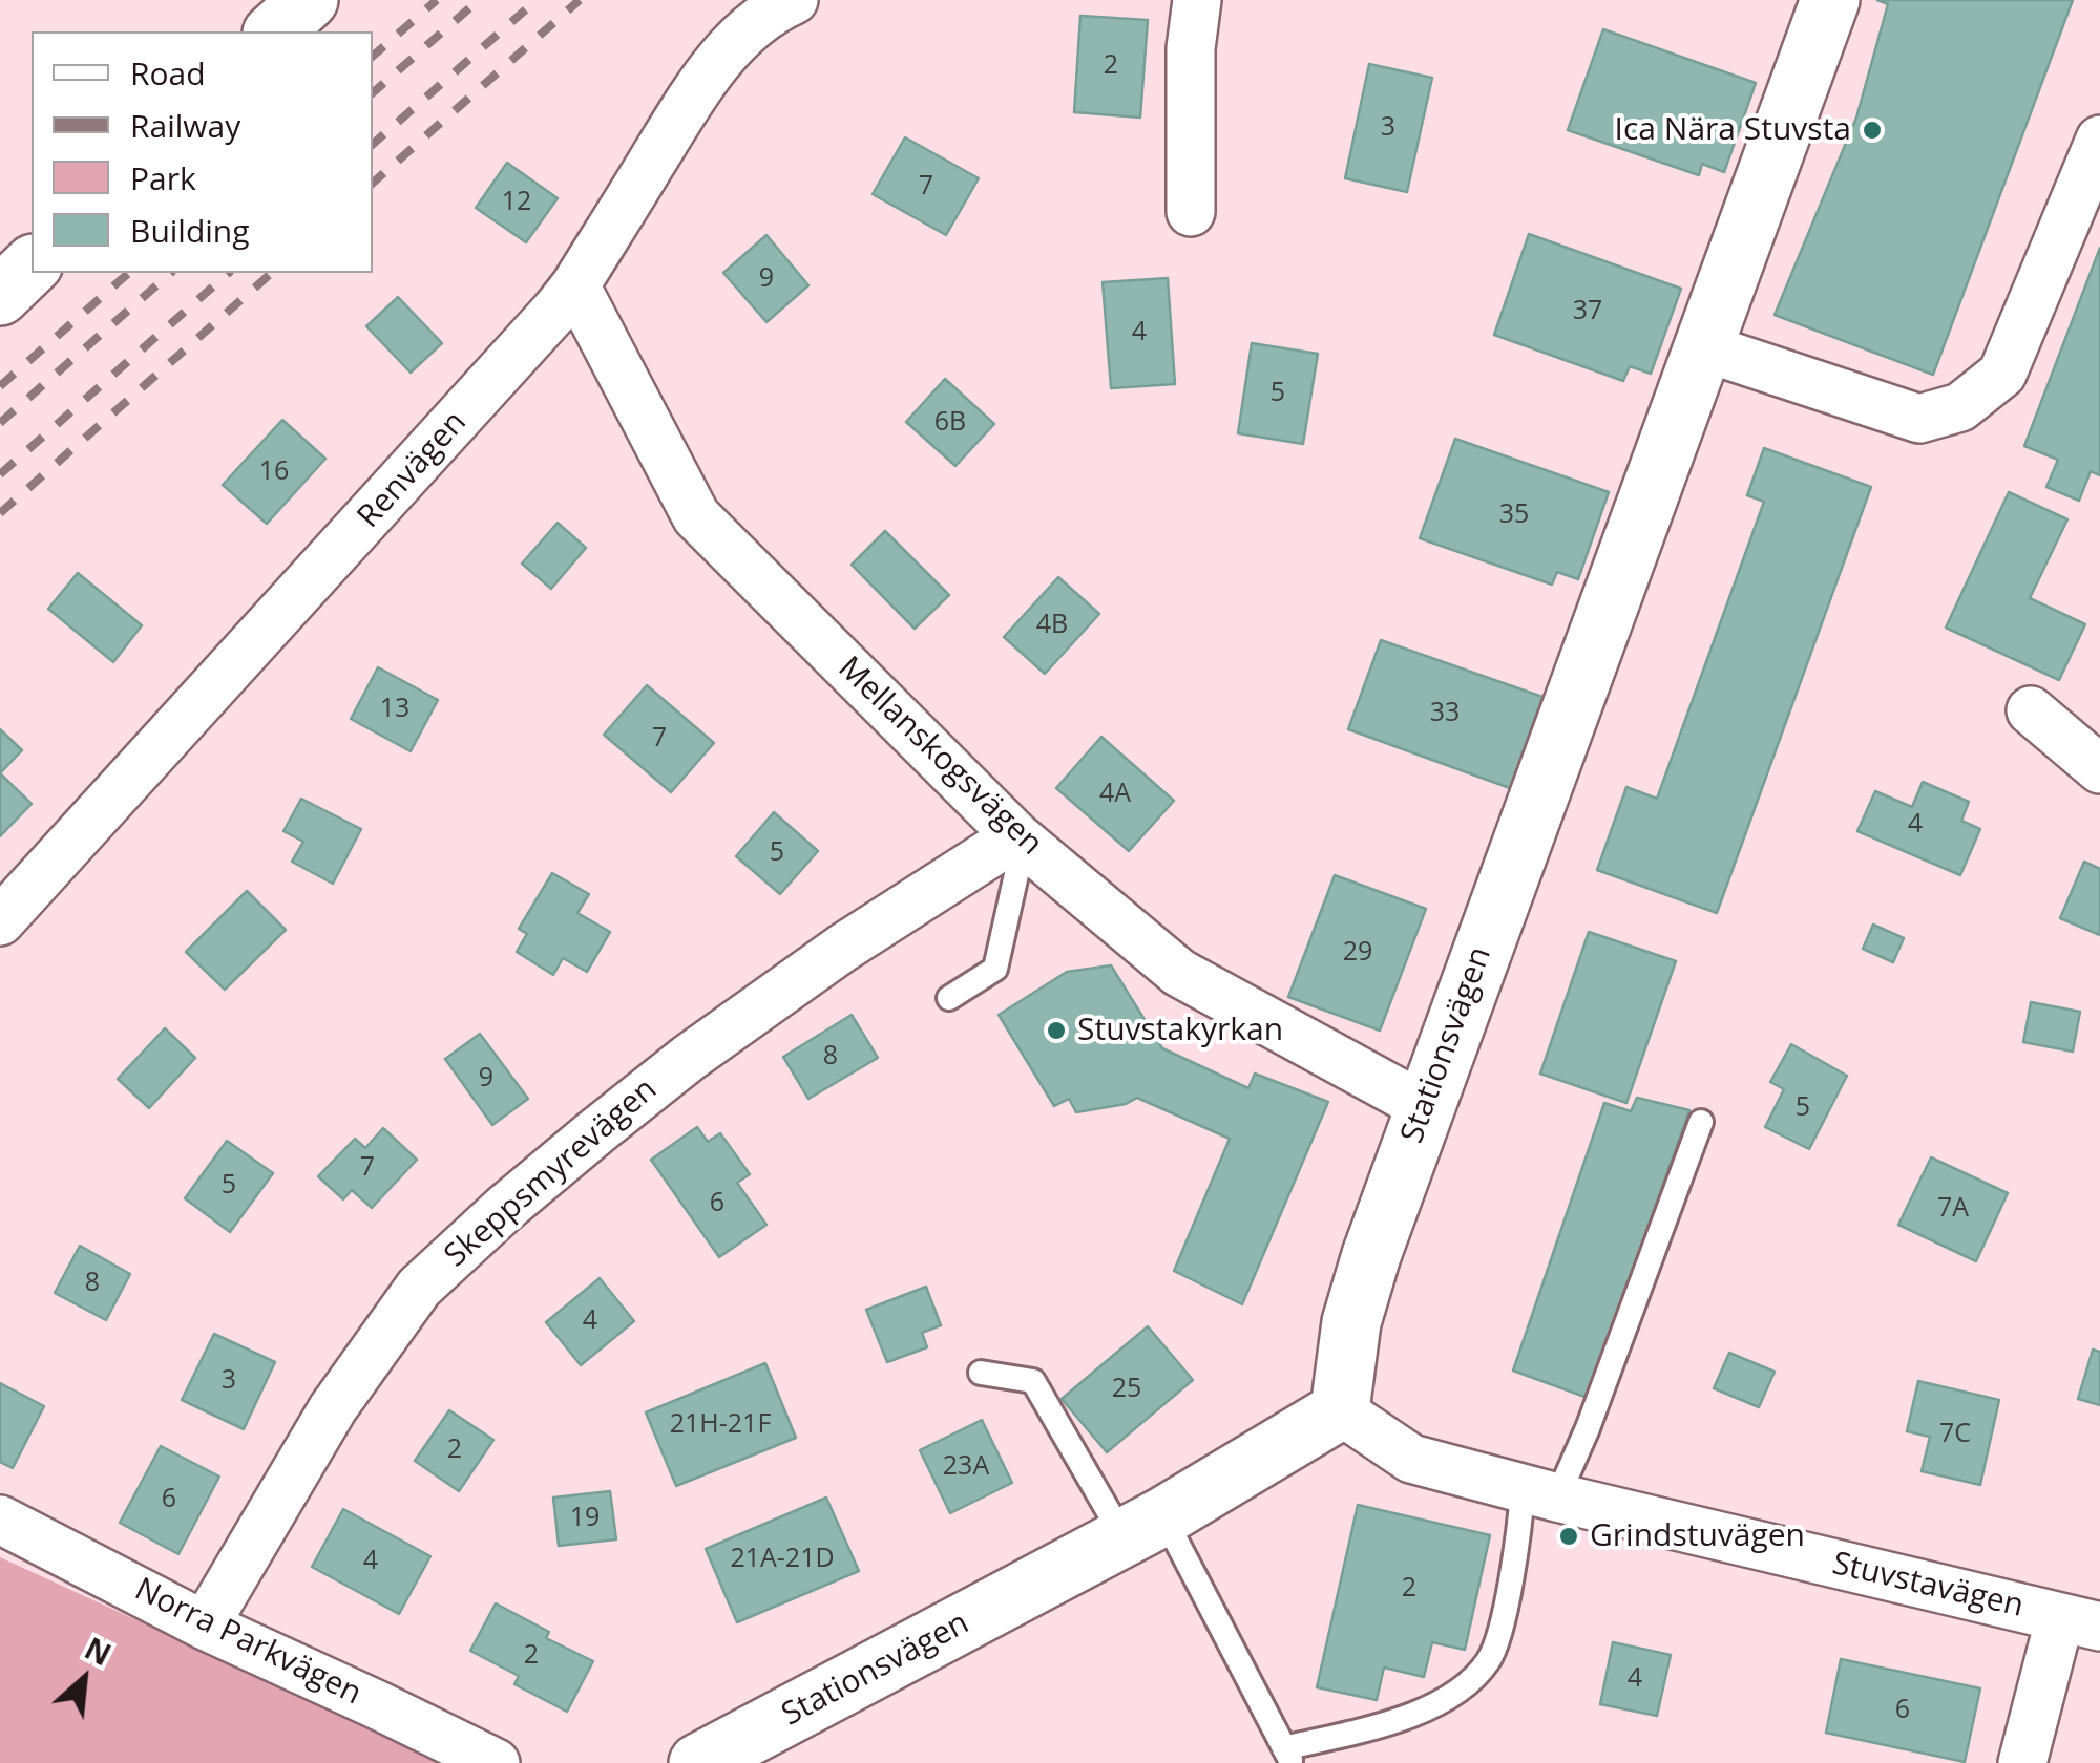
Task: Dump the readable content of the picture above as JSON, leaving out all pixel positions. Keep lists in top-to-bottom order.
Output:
{
  "streets": {
    "street": [
      "Renvägen",
      "Mellanskogsvägen",
      "Stationsvägen",
      "Skeppsmyrevägen",
      "Stuvstavägen",
      "Norra Parkvägen"
    ]
  },
  "crossings": [
    ["Renvägen", "Mellanskogsvägen"],
    ["Mellanskogsvägen", "Stationsvägen"],
    ["Mellanskogsvägen", "Skeppsmyrevägen"],
    ["Stationsvägen", "Stuvstavägen"],
    ["Skeppsmyrevägen", "Norra Parkvägen"]
  ],
  "places": ["Ica Nära Stuvsta", "Stuvstakyrkan", "Grindstuvägen"],
  "house_numbers": [
    "2",
    "3",
    "7",
    "12",
    "9",
    "37",
    "4",
    "5",
    "6B",
    "16",
    "35",
    "4B",
    "13",
    "33",
    "7",
    "4A",
    "4",
    "5",
    "29",
    "8",
    "9",
    "5",
    "7",
    "5",
    "6",
    "7A",
    "8",
    "4",
    "3",
    "25",
    "21H-21F",
    "7C",
    "2",
    "23A",
    "6",
    "19",
    "21A-21D",
    "4",
    "2",
    "2",
    "4",
    "6"
  ],
  "legend": [
    "Road",
    "Railway",
    "Park",
    "Building"
  ],
  "north": "top right"
}
